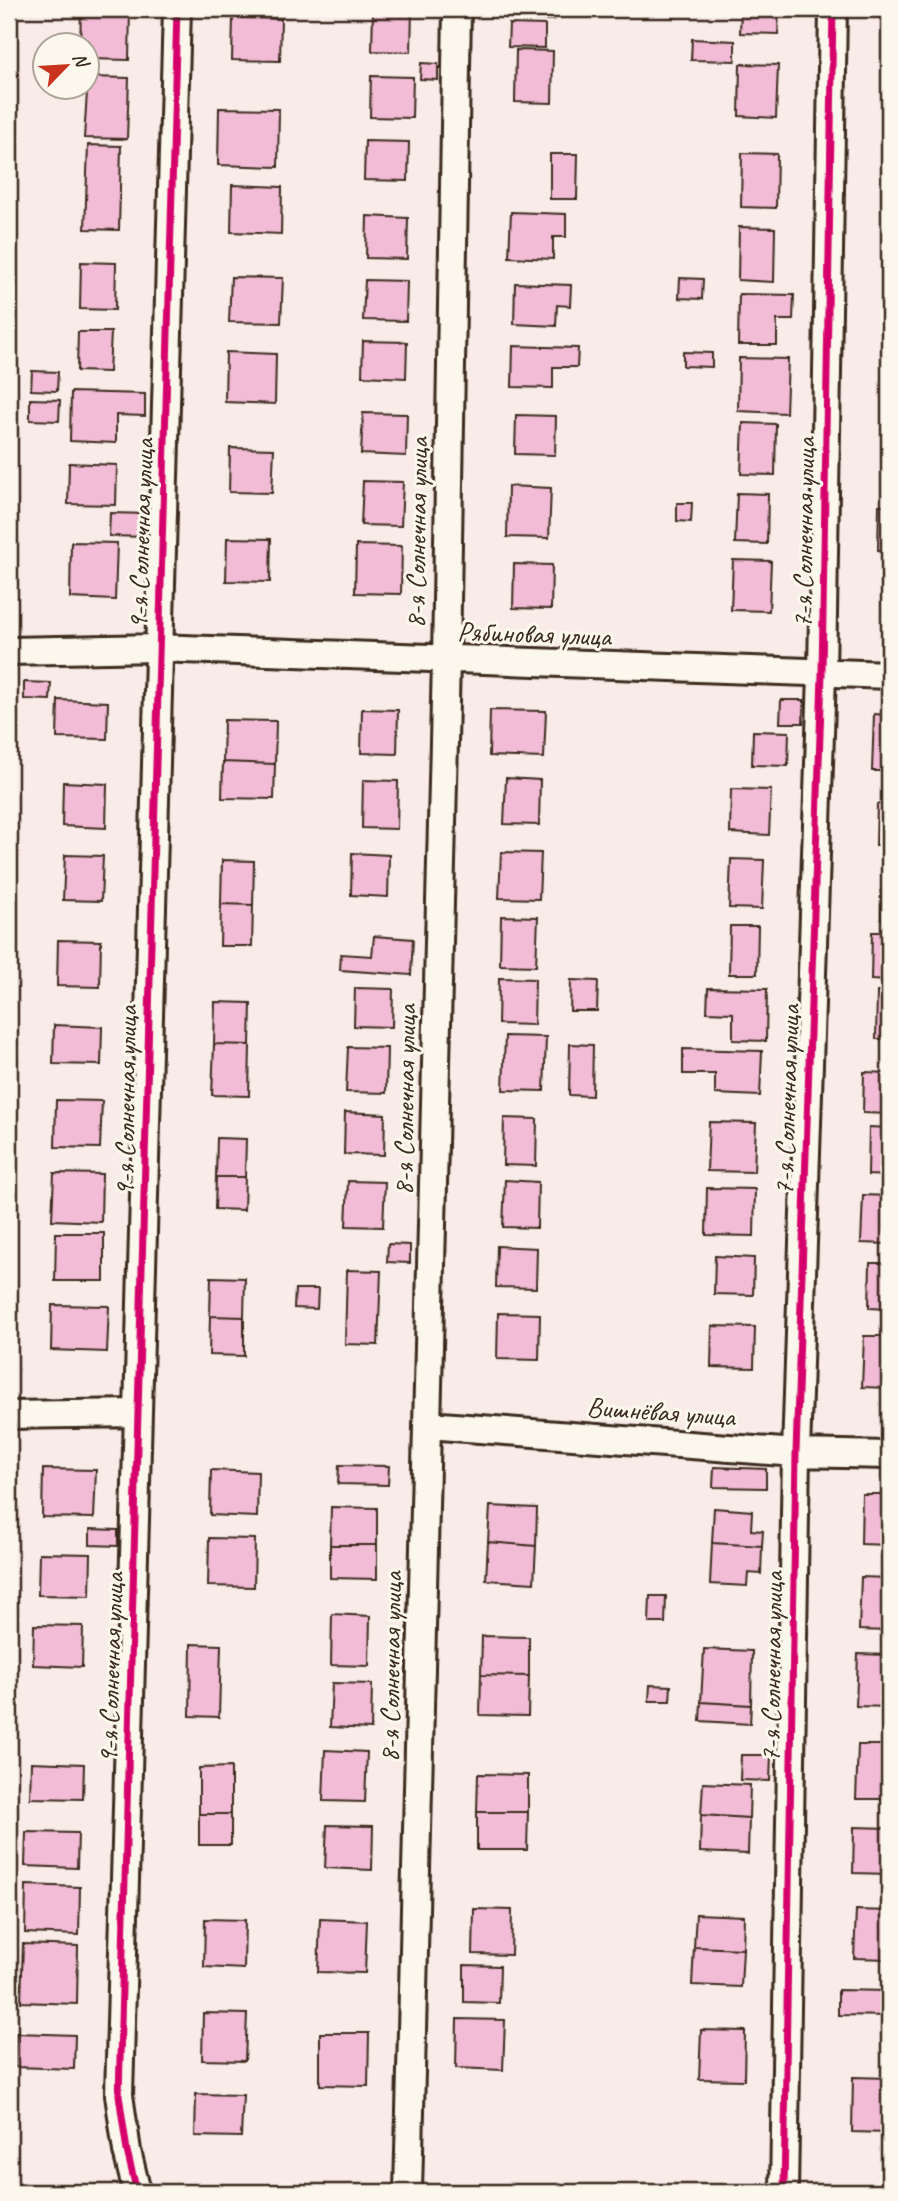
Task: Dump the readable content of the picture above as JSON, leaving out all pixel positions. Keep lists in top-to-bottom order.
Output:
{
  "streets": {
    "street": [
      "8-я Солнечная улица",
      "7-я Солнечная улица",
      "9-я Солнечная улица",
      "Рябиновая улица",
      "Вишнёвая улица"
    ]
  },
  "crossings": [
    ["8-я Солнечная улица", "Рябиновая улица"],
    ["8-я Солнечная улица", "Вишнёвая улица"],
    ["7-я Солнечная улица", "Рябиновая улица"],
    ["7-я Солнечная улица", "Вишнёвая улица"],
    ["9-я Солнечная улица", "Рябиновая улица"]
  ],
  "north": "top right"
}
